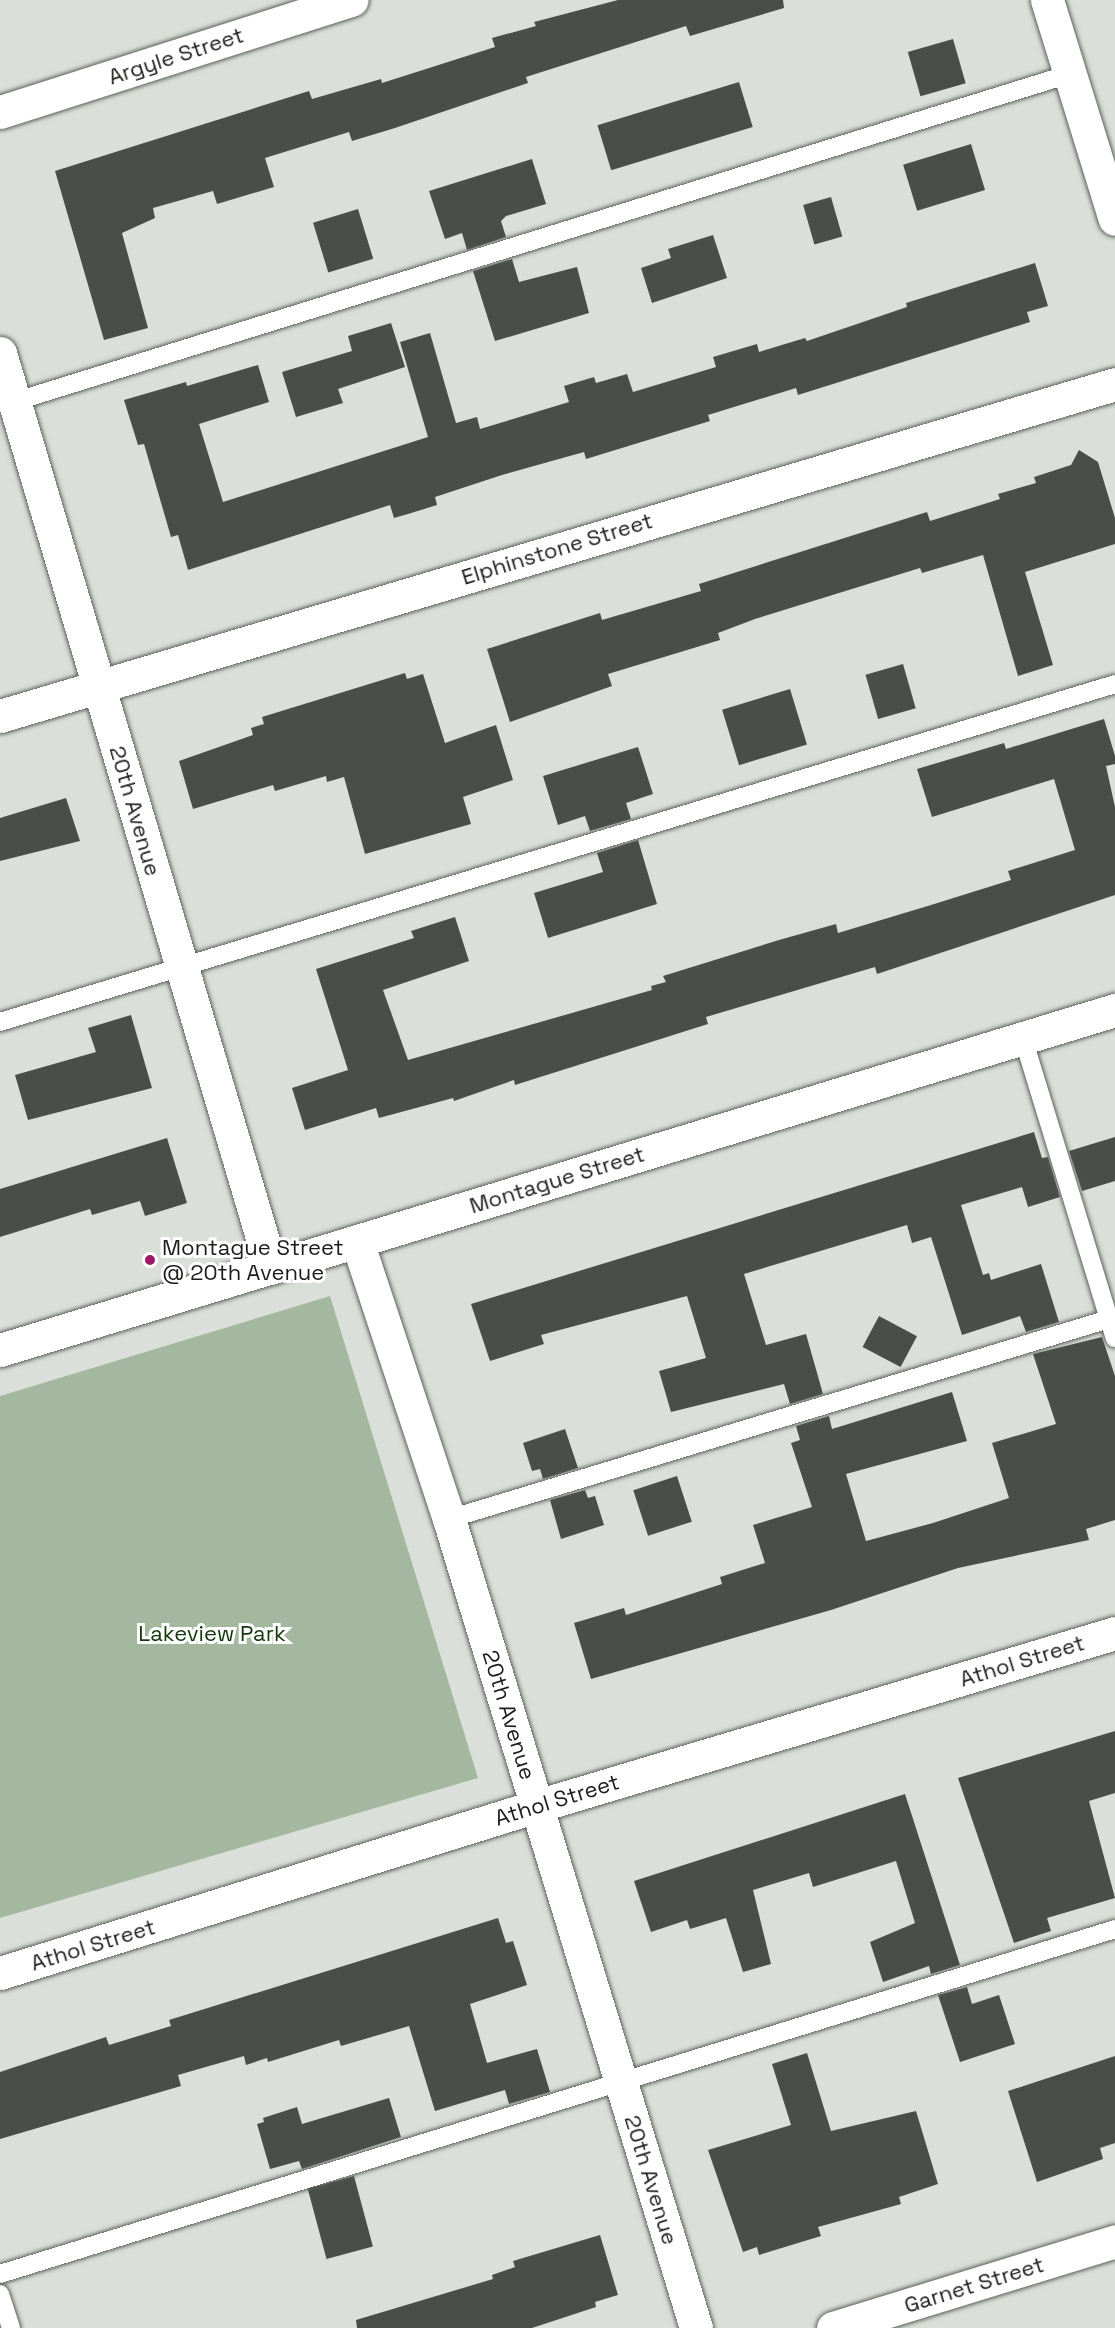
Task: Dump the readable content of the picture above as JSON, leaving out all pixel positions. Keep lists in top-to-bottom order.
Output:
{
  "streets": {
    "street": [
      "Argyle Street",
      "Elphinstone Street",
      "20th Avenue",
      "Montague Street",
      "Athol Street",
      "Garnet Street"
    ]
  },
  "crossings": [
    ["Elphinstone Street", "20th Avenue"],
    ["20th Avenue", "Montague Street"],
    ["20th Avenue", "Athol Street"]
  ],
  "parks": ["Lakeview Park"],
  "places": ["Montague Street @ 20th Avenue"]
}
